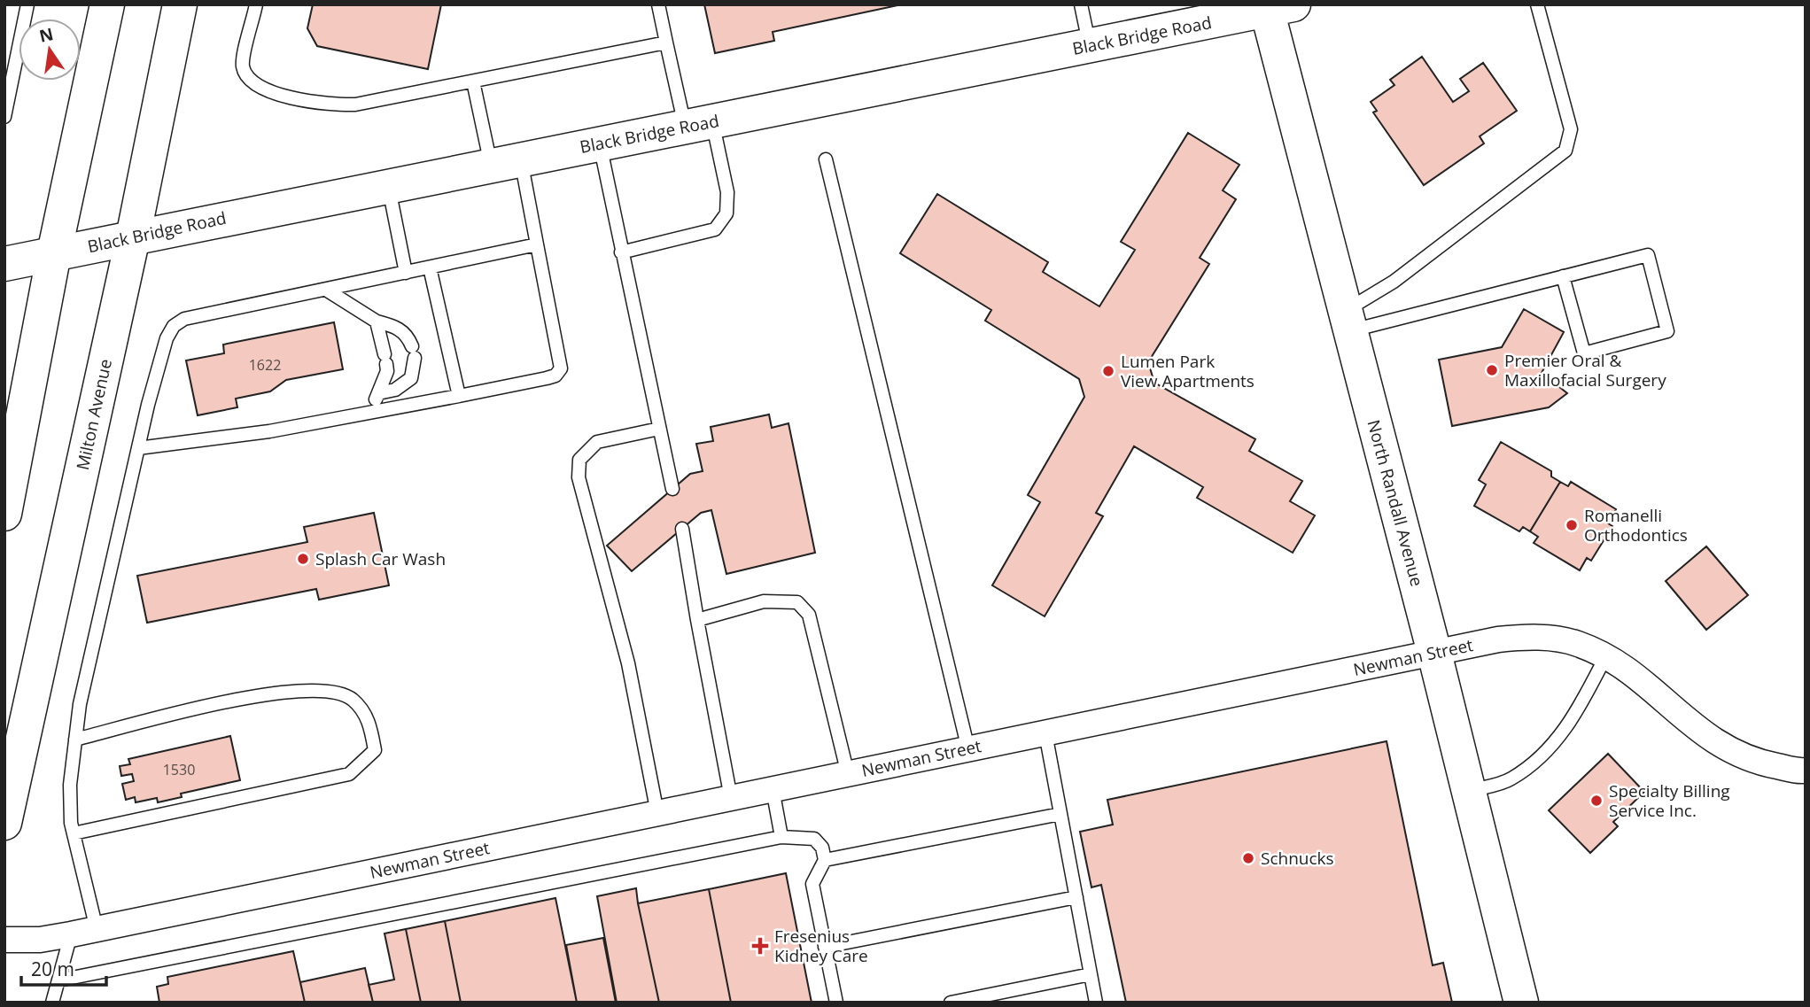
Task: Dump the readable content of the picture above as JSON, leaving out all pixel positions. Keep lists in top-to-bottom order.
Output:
{
  "streets": {
    "street": [
      "Black Bridge Road",
      "Milton Avenue",
      "North Randall Avenue",
      "Newman Street"
    ]
  },
  "crossings": [
    ["Black Bridge Road", "Milton Avenue"],
    ["Black Bridge Road", "North Randall Avenue"],
    ["North Randall Avenue", "Newman Street"]
  ],
  "places": {
    "other": [
      "Premier Oral & Maxillofacial Surgery",
      "Lumen Park View Apartments",
      "Romanelli Orthodontics",
      "Splash Car Wash",
      "Specialty Billing Service Inc.",
      "Schnucks"
    ],
    "health": ["Fresenius Kidney Care"]
  },
  "house_numbers": ["1622", "1530"],
  "scale_bar": "20 m",
  "north": "top"
}
